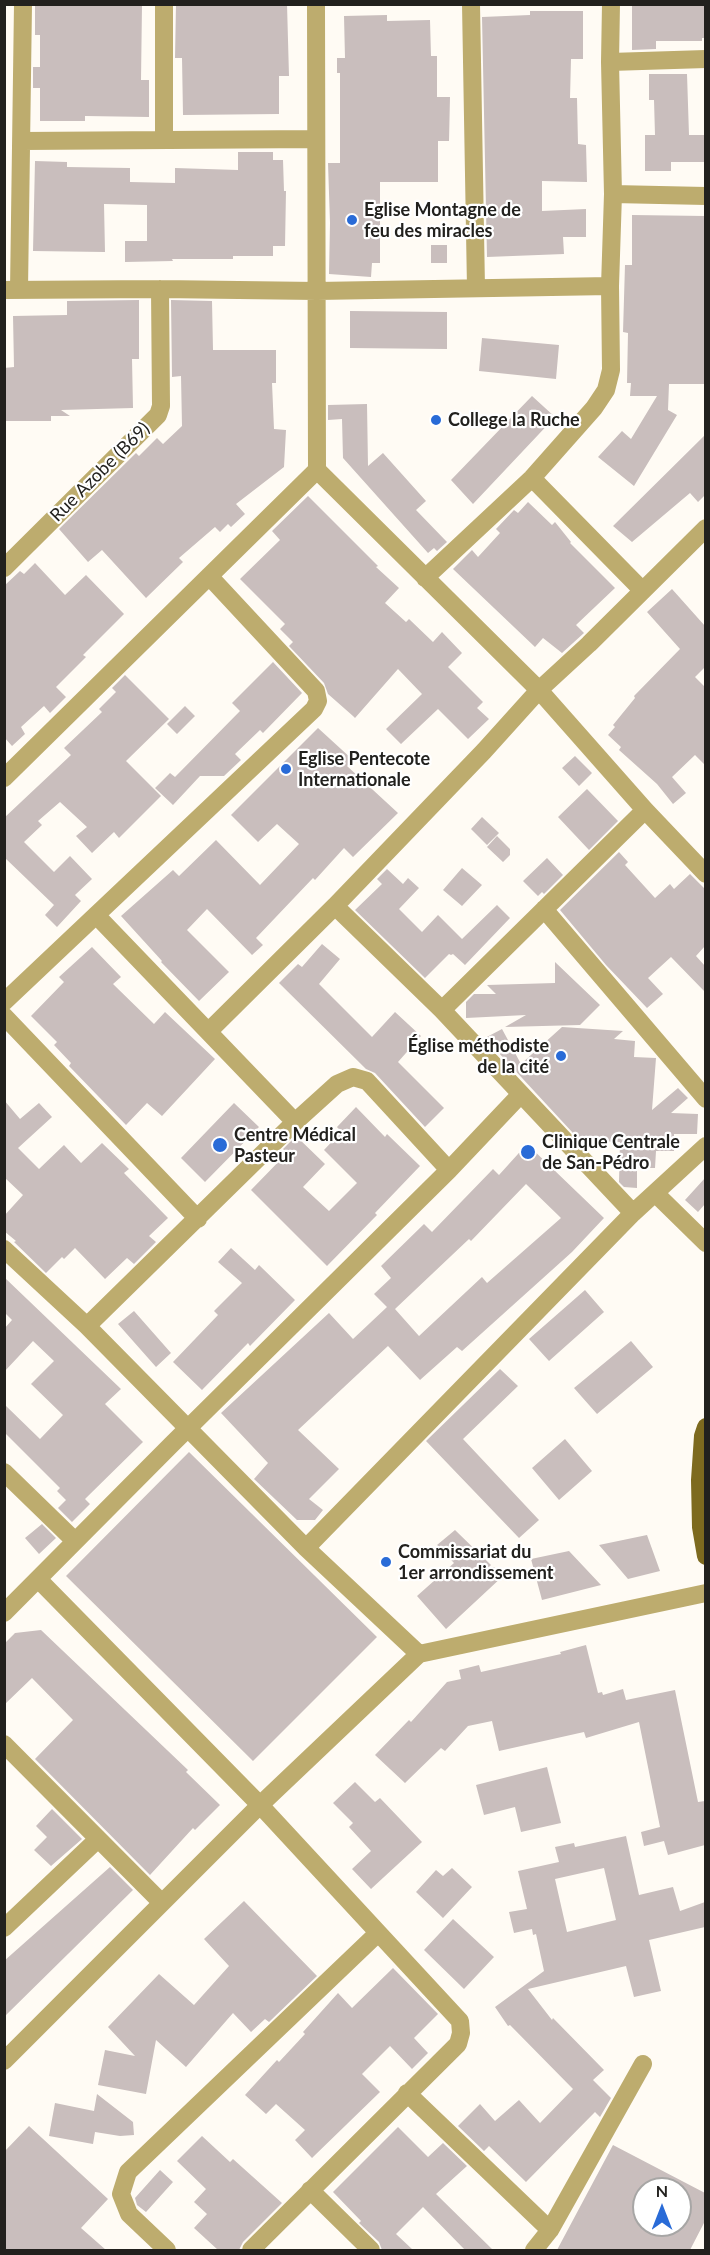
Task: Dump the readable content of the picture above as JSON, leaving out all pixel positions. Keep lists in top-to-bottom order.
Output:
{
  "streets": {
    "street": ["Rue Azobe (B69)"]
  },
  "places": [
    "Eglise Montagne de feu des miracles",
    "College la Ruche",
    "Eglise Pentecote Internationale",
    "Église méthodiste de la cité",
    "Centre Médical Pasteur",
    "Clinique Centrale de San-Pédro",
    "Commissariat du 1er arrondissement"
  ],
  "north": "top"
}
